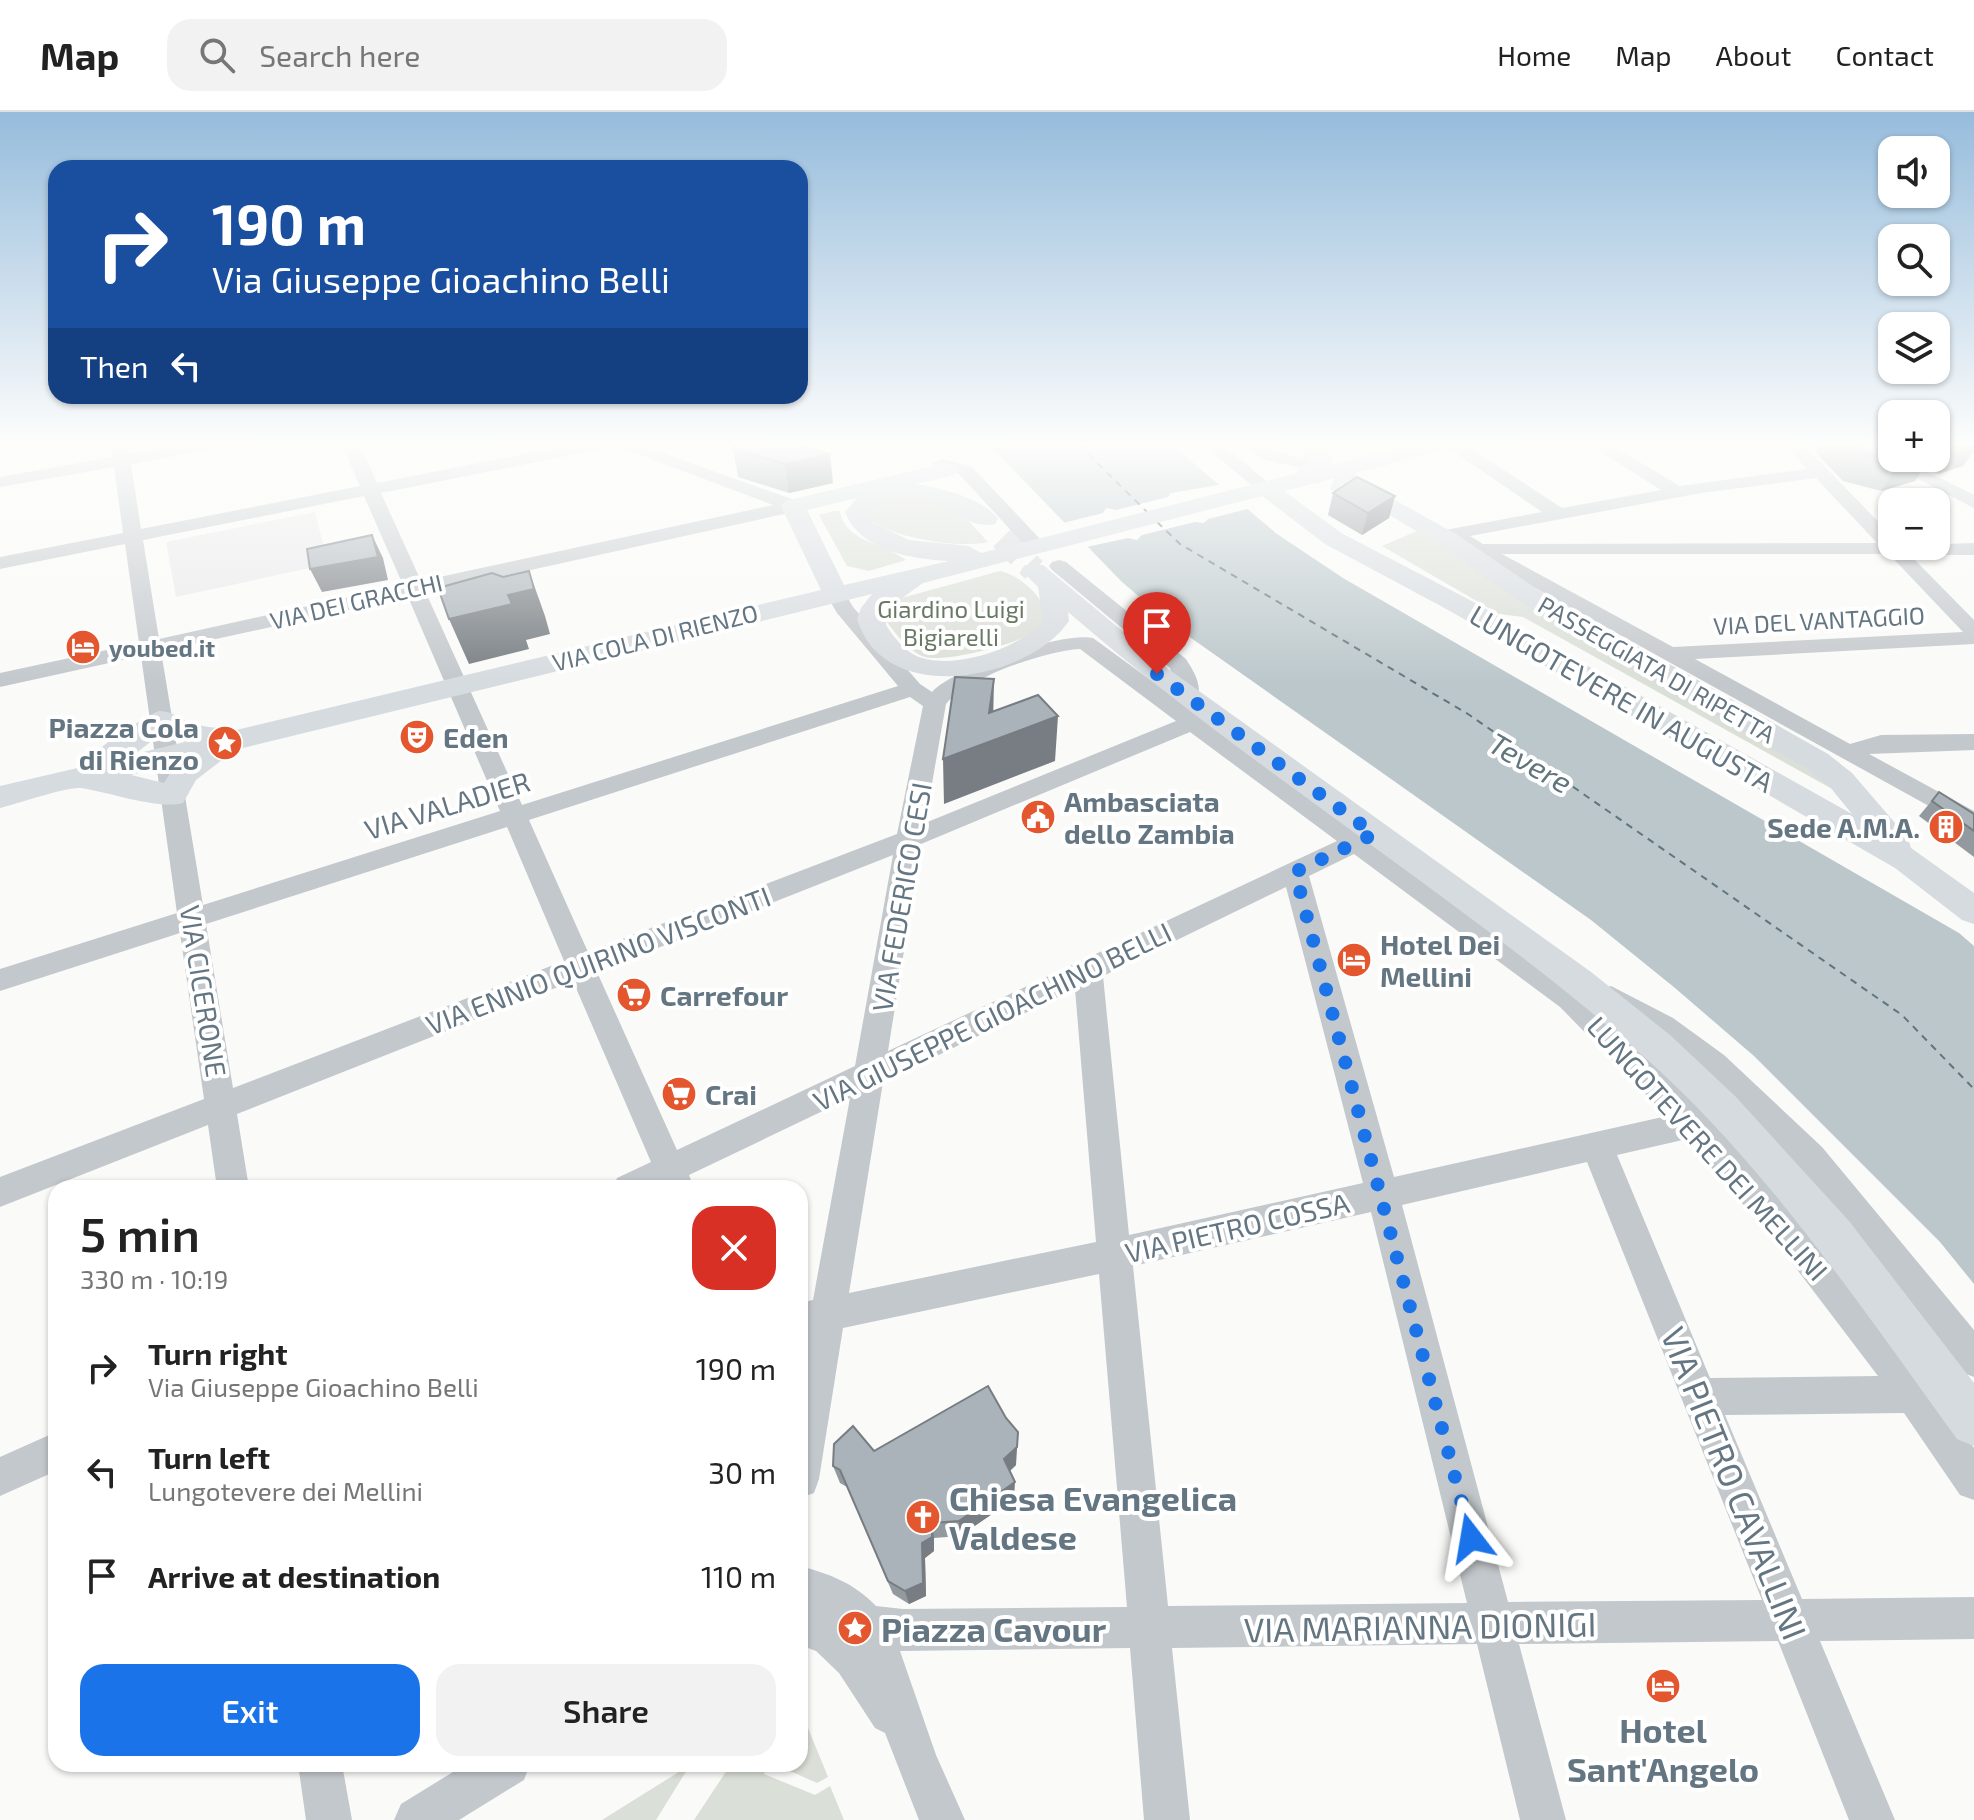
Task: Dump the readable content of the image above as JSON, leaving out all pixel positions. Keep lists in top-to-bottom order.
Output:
{
  "streets": {
    "main road": [
      "VIA COLA DI RIENZO",
      "PASSEGGIATA DI RIPETTA",
      "LUNGOTEVERE IN AUGUSTA",
      "LUNGOTEVERE DEI MELLINI"
    ],
    "street": [
      "VIA DEI GRACCHI",
      "VIA DEL VANTAGGIO",
      "VIA VALADIER",
      "VIA FEDERICO CESI",
      "VIA ENNIO QUIRINO VISCONTI",
      "VIA CICERONE",
      "VIA GIUSEPPE GIOACHINO BELLI",
      "VIA PIETRO COSSA",
      "VIA PIETRO CAVALLINI",
      "VIA MARIANNA DIONIGI"
    ]
  },
  "crossings": [
    ["VIA DEL VANTAGGIO", "PASSEGGIATA DI RIPETTA"],
    ["VIA COLA DI RIENZO", "LUNGOTEVERE DEI MELLINI"],
    ["PASSEGGIATA DI RIPETTA", "LUNGOTEVERE IN AUGUSTA"],
    ["VIA VALADIER", "VIA CICERONE"],
    ["VIA FEDERICO CESI", "VIA ENNIO QUIRINO VISCONTI"],
    ["VIA FEDERICO CESI", "VIA GIUSEPPE GIOACHINO BELLI"],
    ["VIA FEDERICO CESI", "LUNGOTEVERE DEI MELLINI"],
    ["VIA FEDERICO CESI", "VIA PIETRO COSSA"],
    ["VIA ENNIO QUIRINO VISCONTI", "VIA CICERONE"],
    ["VIA ENNIO QUIRINO VISCONTI", "LUNGOTEVERE DEI MELLINI"],
    ["VIA GIUSEPPE GIOACHINO BELLI", "LUNGOTEVERE DEI MELLINI"],
    ["LUNGOTEVERE DEI MELLINI", "VIA PIETRO COSSA"],
    ["VIA PIETRO COSSA", "VIA PIETRO CAVALLINI"],
    ["VIA PIETRO CAVALLINI", "VIA MARIANNA DIONIGI"]
  ],
  "water": ["Tevere"],
  "parks": ["Giardino Luigi Bigiarelli"],
  "places": {
    "hotel": ["youbed.it", "Hotel Dei Mellini", "Hotel Sant'Angelo"],
    "theatre": ["Eden"],
    "place": ["Piazza Cola di Rienzo", "Piazza Cavour"],
    "public building": ["Ambasciata dello Zambia"],
    "building": ["Sede A.M.A."],
    "supermarket": ["Carrefour", "Crai"],
    "church": ["Chiesa Evangelica Valdese"]
  },
  "page": {
    "header": "Map",
    "search": "Search here",
    "nav": [
      "Home",
      "Map",
      "About",
      "Contact"
    ],
    "map_buttons": ["+", "−"],
    "turn": ["190 m", "Via Giuseppe Gioachino Belli"],
    "then": "Then",
    "heading": ["5 min", "330 m · 10:19"],
    "list": [
      {
        "name": "Turn right",
        "note": "Via Giuseppe Gioachino Belli",
        "value": "190 m"
      },
      {
        "name": "Turn left",
        "note": "Lungotevere dei Mellini",
        "value": "30 m"
      },
      {
        "name": "Arrive at destination",
        "value": "110 m"
      }
    ],
    "buttons": ["Exit", "Share"]
  }
}
